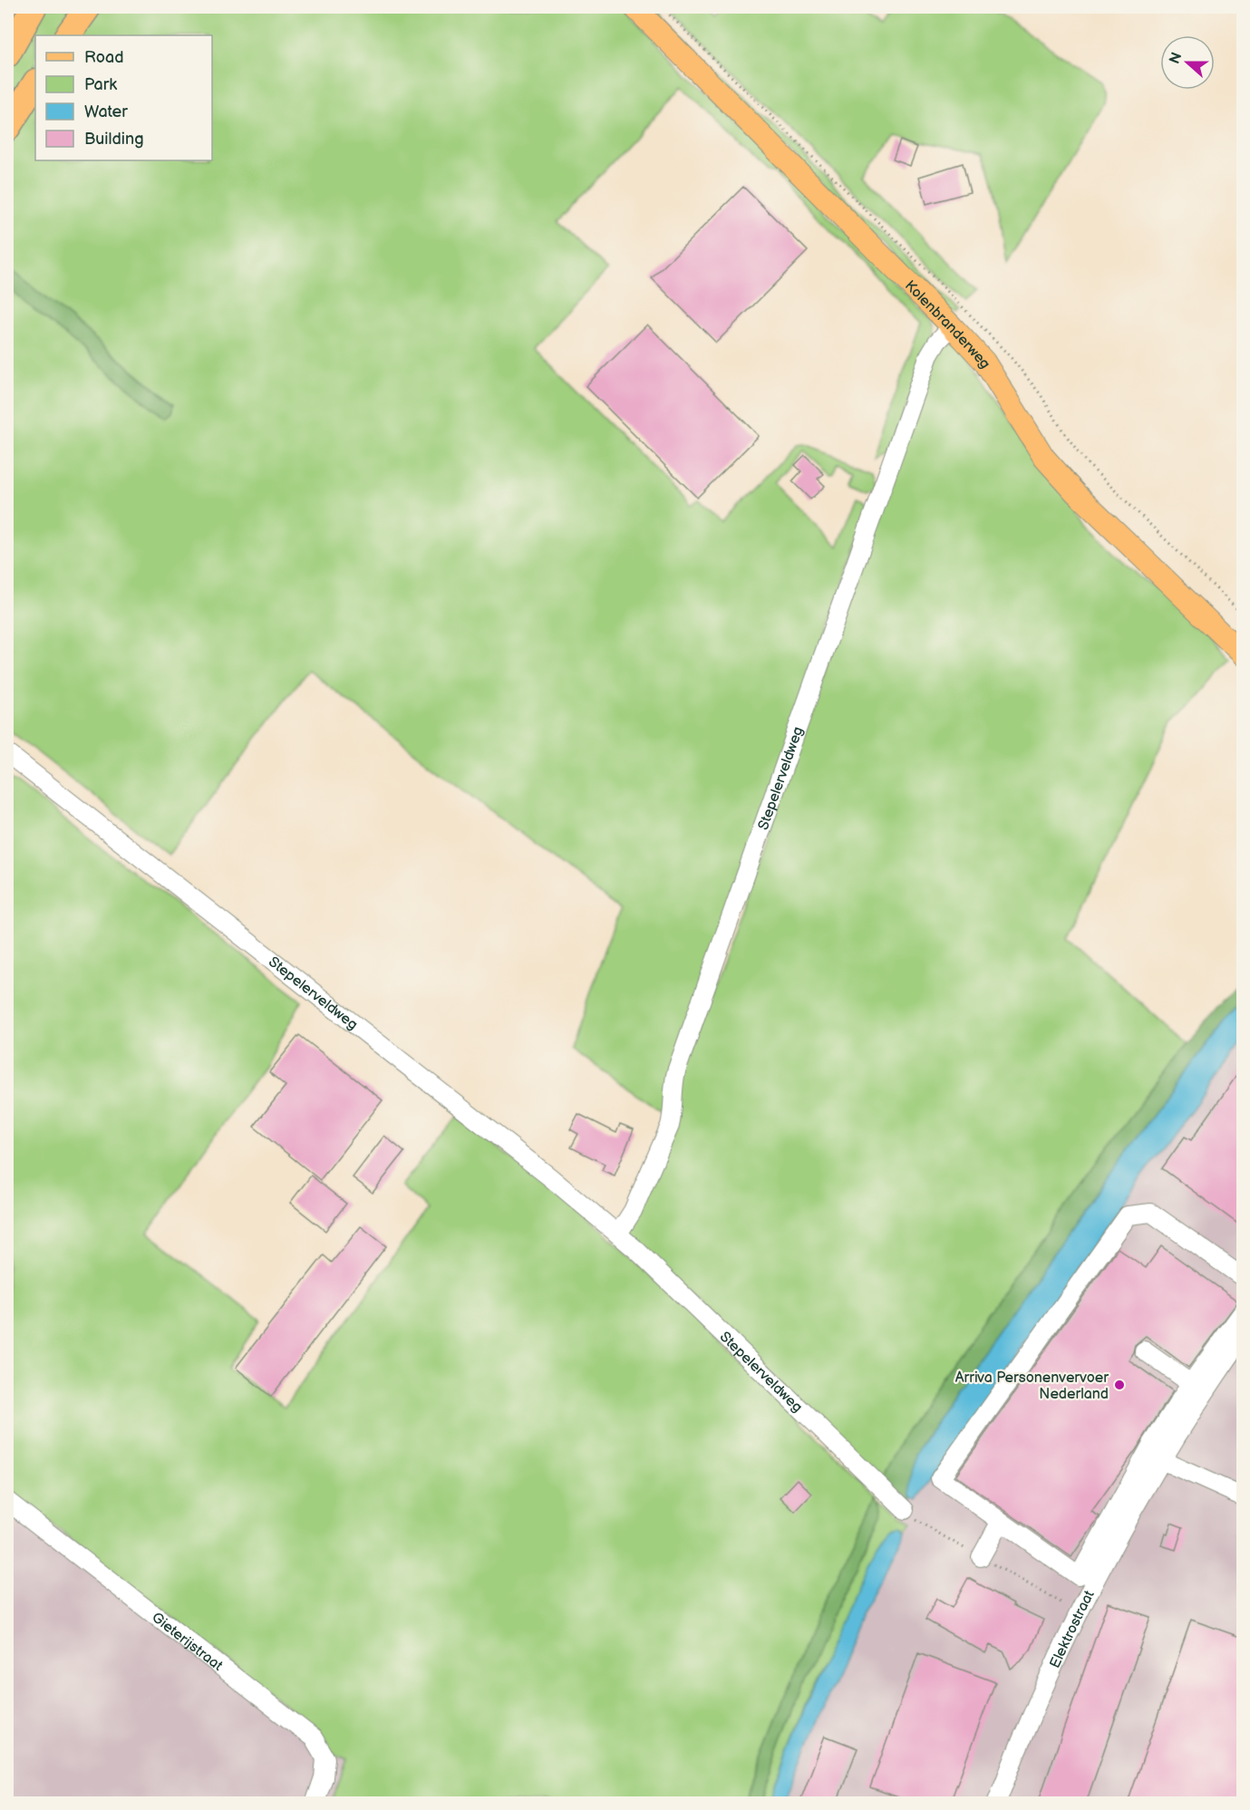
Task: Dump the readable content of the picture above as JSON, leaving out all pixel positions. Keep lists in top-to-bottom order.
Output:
{
  "streets": {
    "main road": ["Kolenbranderweg"],
    "street": ["Stepelerveldweg", "Elektrostraat", "Gieterijstraat"]
  },
  "crossings": [
    ["Kolenbranderweg", "Stepelerveldweg"]
  ],
  "places": ["Arriva Personenvervoer Nederland"],
  "legend": [
    "Road",
    "Park",
    "Water",
    "Building"
  ],
  "north": "left"
}
